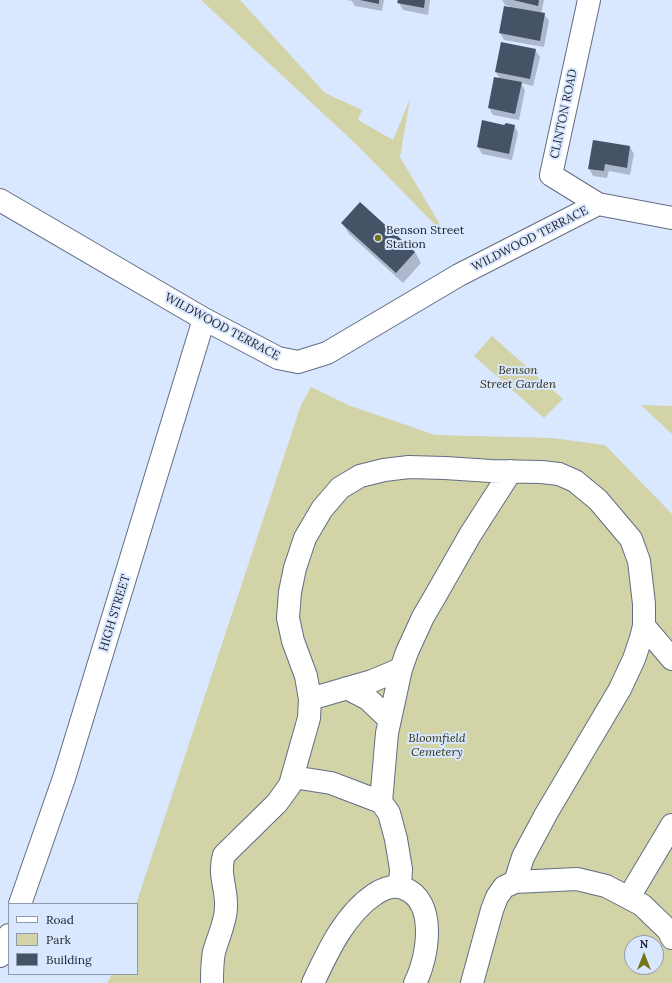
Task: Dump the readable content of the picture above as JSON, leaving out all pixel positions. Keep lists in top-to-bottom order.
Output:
{
  "streets": {
    "street": ["CLINTON ROAD", "WILDWOOD TERRACE", "HIGH STREET"]
  },
  "crossings": [
    ["CLINTON ROAD", "WILDWOOD TERRACE"],
    ["WILDWOOD TERRACE", "HIGH STREET"]
  ],
  "parks": ["Benson Street Garden", "Bloomfield Cemetery"],
  "places": ["Benson Street Station"],
  "legend": ["Road", "Park", "Building"],
  "north": "top"
}
